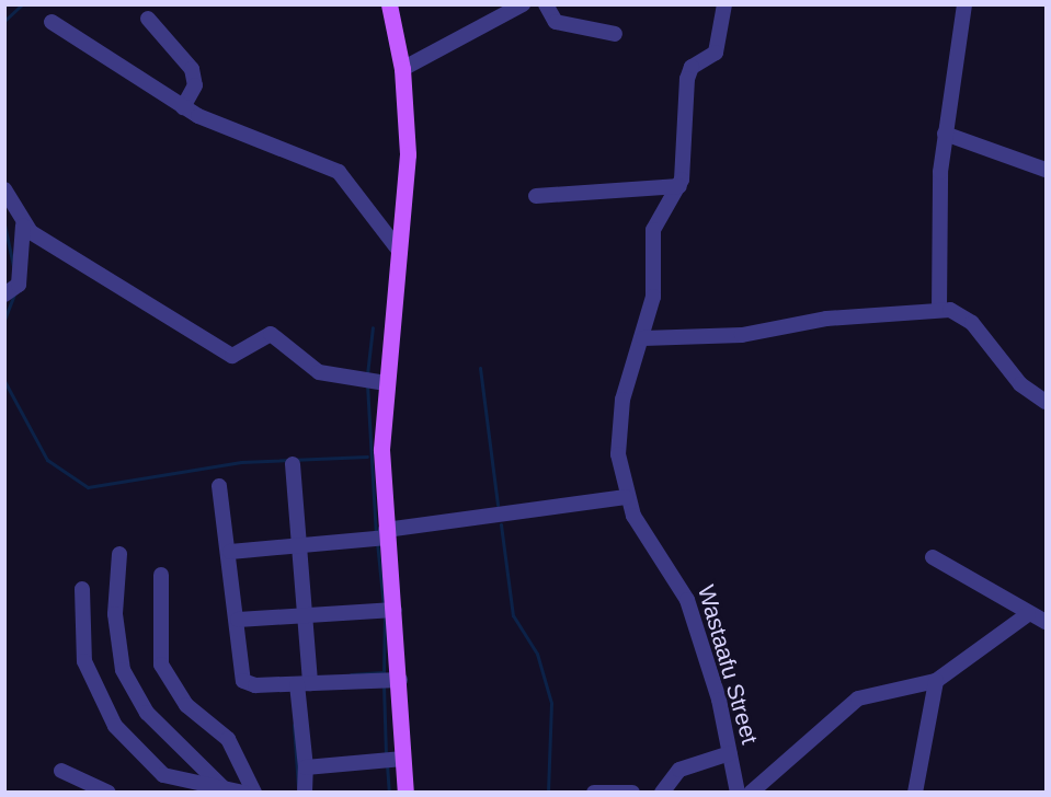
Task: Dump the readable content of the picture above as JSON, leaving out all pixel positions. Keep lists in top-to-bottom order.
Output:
{
  "streets": {
    "street": ["Wastaafu Street"]
  }
}
